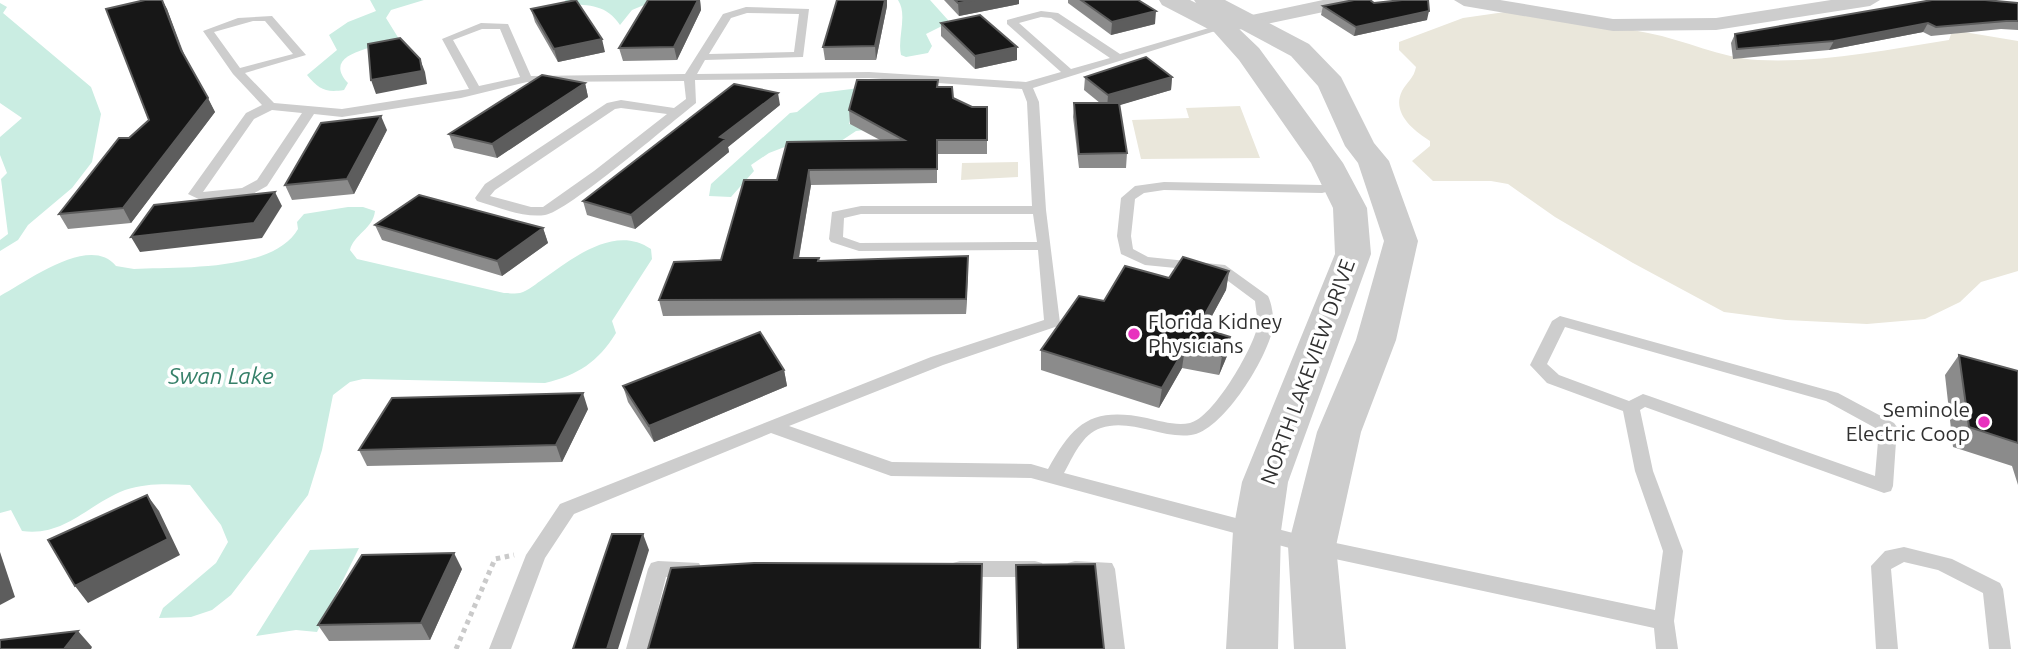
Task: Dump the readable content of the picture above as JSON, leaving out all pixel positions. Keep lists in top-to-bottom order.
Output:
{
  "streets": {
    "street": ["NORTH LAKEVIEW DRIVE"]
  },
  "water": ["Swan Lake"],
  "places": ["Florida Kidney Physicians", "Seminole Electric Coop"]
}
